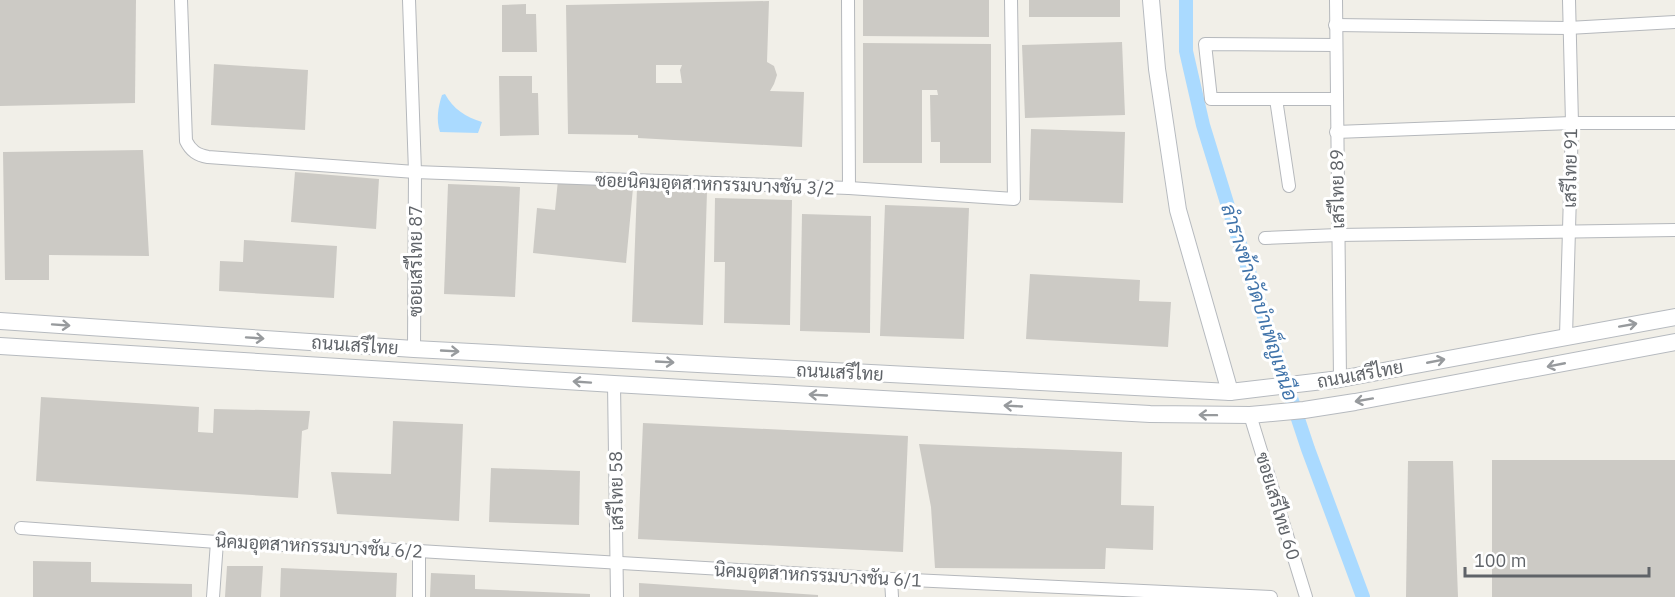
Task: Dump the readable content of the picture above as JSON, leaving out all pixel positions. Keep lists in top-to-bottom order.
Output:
{
  "streets": {
    "main road": ["ถนนเสรีไทย"],
    "street": [
      "เสรีไทย 91",
      "ซอยนิคมอุตสาหกรรมบางชัน 3/2",
      "เสรีไทย 89",
      "ซอยเสรีไทย 87",
      "เสรีไทย 58",
      "ซอยเสรีไทย 60",
      "นิคมอุตสาหกรรมบางชัน 6/2",
      "นิคมอุตสาหกรรมบางชัน 6/1"
    ]
  },
  "crossings": [
    ["เสรีไทย 91", "ถนนเสรีไทย"],
    ["ซอยนิคมอุตสาหกรรมบางชัน 3/2", "ซอยเสรีไทย 87"],
    ["เสรีไทย 89", "ถนนเสรีไทย"],
    ["ซอยเสรีไทย 87", "ถนนเสรีไทย"],
    ["ถนนเสรีไทย", "เสรีไทย 58"],
    ["ถนนเสรีไทย", "ซอยเสรีไทย 60"],
    ["เสรีไทย 58", "นิคมอุตสาหกรรมบางชัน 6/2"],
    ["เสรีไทย 58", "นิคมอุตสาหกรรมบางชัน 6/1"],
    ["นิคมอุตสาหกรรมบางชัน 6/2", "นิคมอุตสาหกรรมบางชัน 6/1"]
  ],
  "water": ["ลำรางข้างวัดบำเพ็ญเหนือ"],
  "scale_bar": "100 m"
}
